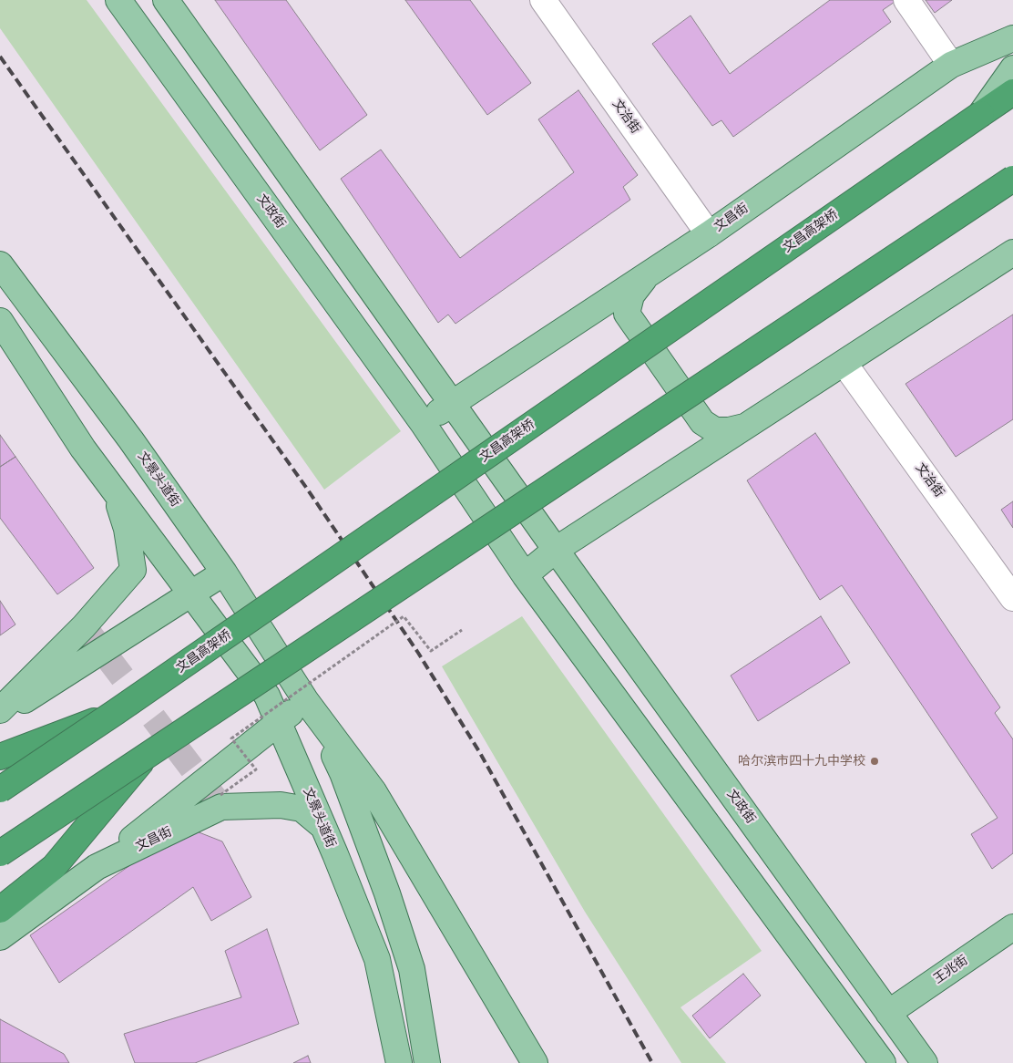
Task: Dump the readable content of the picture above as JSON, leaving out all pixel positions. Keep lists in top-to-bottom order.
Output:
{
  "streets": {
    "highway": ["文昌高架桥"],
    "main road": [
      "文政街",
      "文昌街",
      "文景头道街",
      "王兆街"
    ],
    "street": ["文治街"]
  },
  "crossings": [
    ["文治街", "文昌街"],
    ["文政街", "文昌街"],
    ["文政街", "王兆街"],
    ["文昌街", "文景头道街"]
  ],
  "places": ["哈尔滨市四十九中学校"]
}
